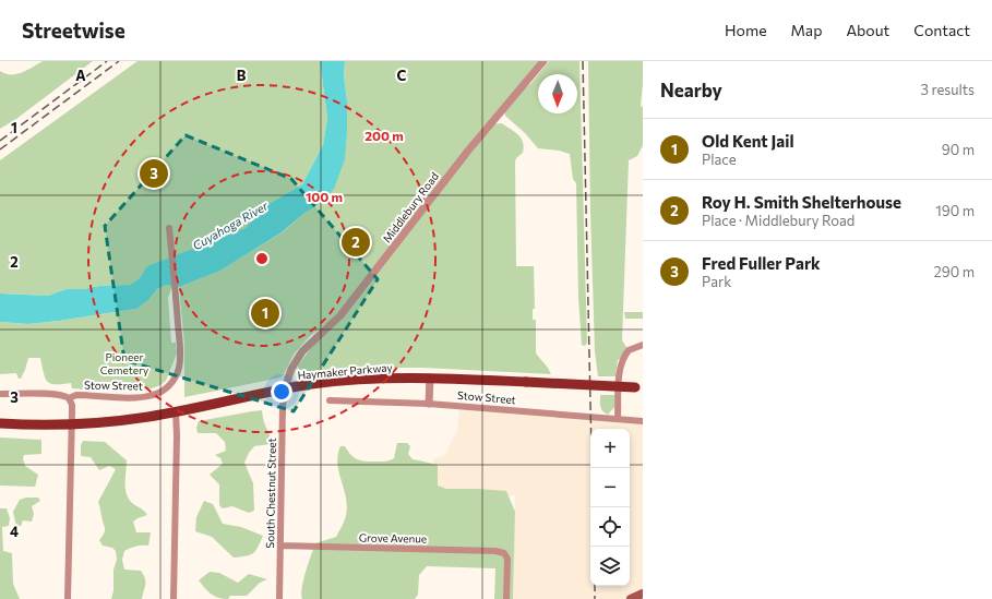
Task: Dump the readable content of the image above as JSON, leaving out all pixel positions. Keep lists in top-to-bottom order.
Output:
{
  "streets": {
    "main road": ["Haymaker Parkway"],
    "street": [
      "Middlebury Road",
      "Stow Street",
      "South Chestnut Street",
      "Grove Avenue"
    ]
  },
  "crossings": [
    ["Middlebury Road", "Haymaker Parkway"],
    ["Middlebury Road", "South Chestnut Street"],
    ["Haymaker Parkway", "South Chestnut Street"],
    ["South Chestnut Street", "Grove Avenue"]
  ],
  "water": ["Cuyahoga River"],
  "parks": ["Pioneer Cemetery"],
  "north": "bottom",
  "page": {
    "header": "Streetwise",
    "nav": [
      "Home",
      "Map",
      "About",
      "Contact"
    ],
    "heading": ["Nearby", "3 results"],
    "list": [
      {
        "mark": "1",
        "name": "Old Kent Jail",
        "note": "Place",
        "value": "90 m"
      },
      {
        "mark": "2",
        "name": "Roy H. Smith Shelterhouse",
        "note": "Place · Middlebury Road",
        "value": "190 m"
      },
      {
        "mark": "3",
        "name": "Fred Fuller Park",
        "note": "Park",
        "value": "290 m"
      }
    ],
    "pins": ["3", "2", "1"],
    "map_buttons": ["+", "−"]
  },
  "grid": {
    "columns": ["A", "B", "C"],
    "rows": [
      "1",
      "2",
      "3",
      "4"
    ]
  },
  "rings": ["200 m", "100 m"]
}
